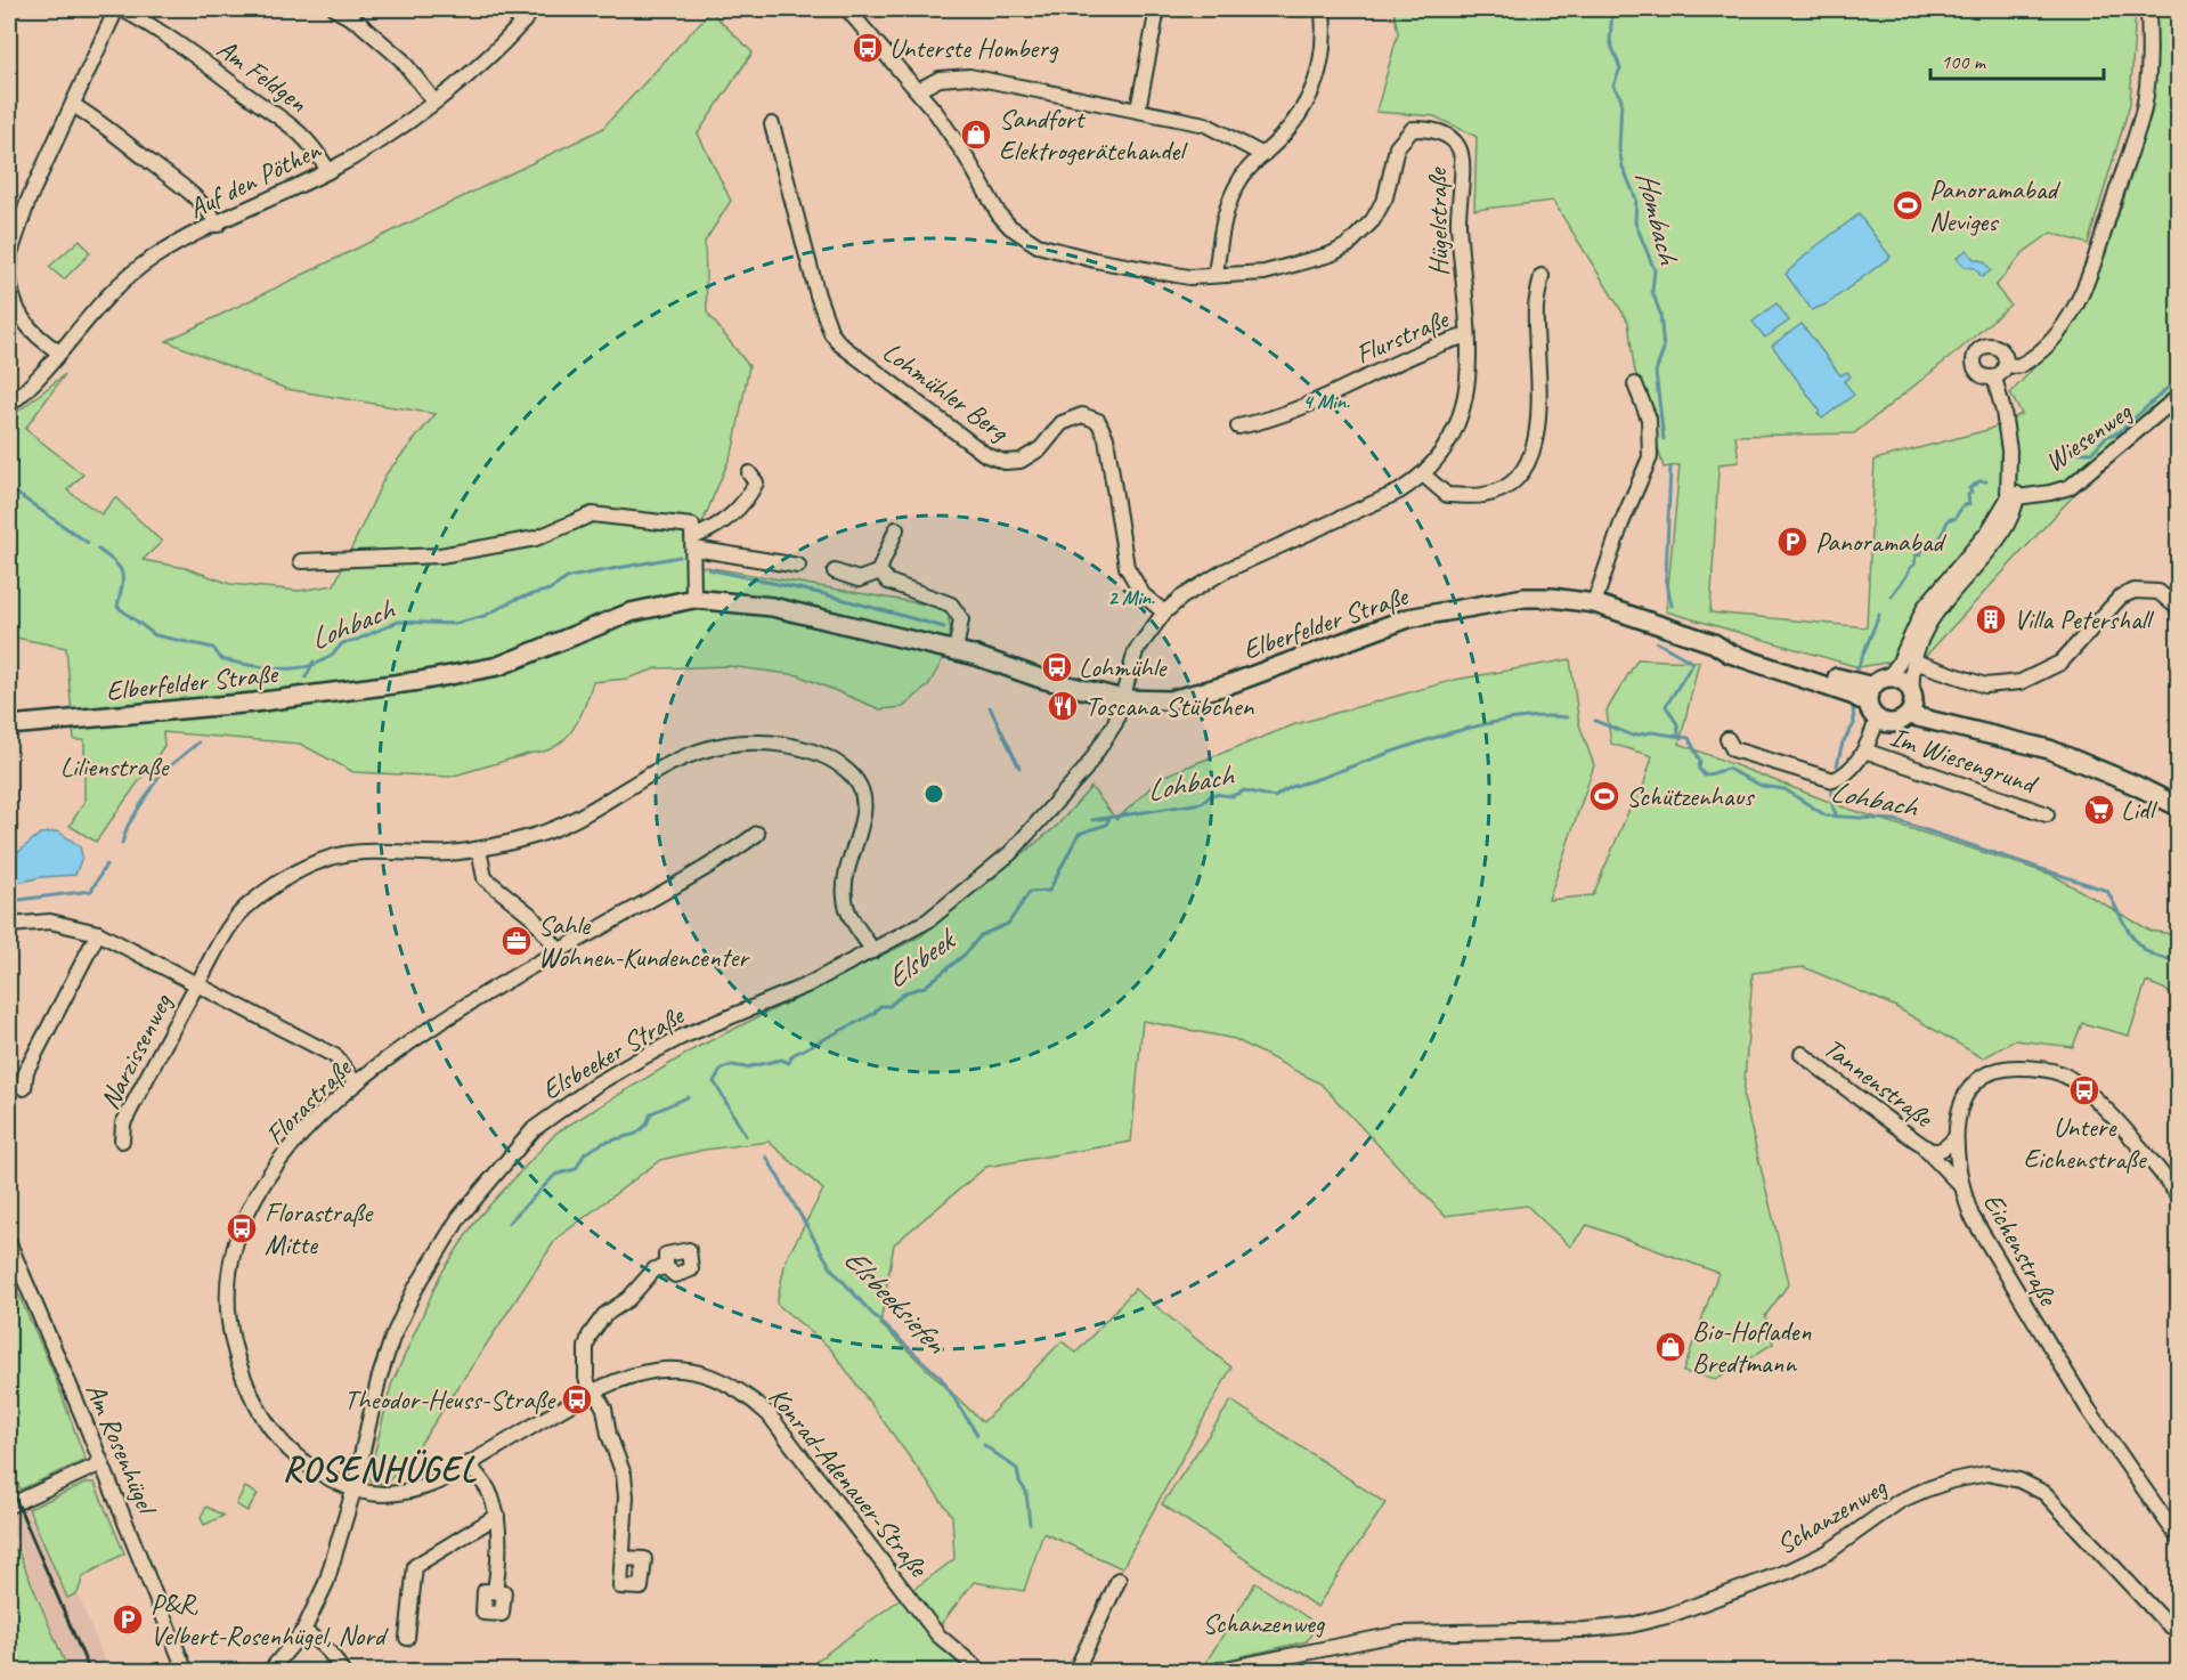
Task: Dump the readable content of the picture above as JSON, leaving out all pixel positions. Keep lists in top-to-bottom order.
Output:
{
  "streets": {
    "main road": ["Elberfelder Straße"],
    "street": [
      "Am Feldgen",
      "Auf den Pöthen",
      "Hügelstraße",
      "Flurstraße",
      "Lohmühler Berg",
      "Wiesenweg",
      "Im Wiesengrund",
      "Narzissenweg",
      "Elsbeeker Straße",
      "Tannenstraße",
      "Florastraße",
      "Eichenstraße",
      "Am Rosenhügel",
      "Konrad-Adenauer-Straße",
      "Schanzenweg"
    ]
  },
  "crossings": [
    ["Am Feldgen", "Auf den Pöthen"],
    ["Hügelstraße", "Flurstraße"],
    ["Hügelstraße", "Lohmühler Berg"],
    ["Wiesenweg", "Elberfelder Straße"],
    ["Wiesenweg", "Im Wiesengrund"],
    ["Elberfelder Straße", "Im Wiesengrund"],
    ["Elberfelder Straße", "Elsbeeker Straße"],
    ["Narzissenweg", "Elsbeeker Straße"],
    ["Elsbeeker Straße", "Florastraße"],
    ["Elsbeeker Straße", "Konrad-Adenauer-Straße"],
    ["Tannenstraße", "Eichenstraße"],
    ["Florastraße", "Konrad-Adenauer-Straße"]
  ],
  "districts": ["ROSENHÜGEL"],
  "water": [
    "Hombach",
    "Lohbach",
    "Elsbeek",
    "Elsbeeksiefen"
  ],
  "parks": ["Lilienstraße", "Schanzenweg"],
  "places": {
    "bus stop": [
      "Unterste Homberg",
      "Lohmühle",
      "Untere Eichenstraße",
      "Florastraße Mitte",
      "Theodor-Heuss-Straße"
    ],
    "shop": ["Sandfort Elektrogerätehandel", "Bio-Hofladen Bredtmann"],
    "sports": ["Panoramabad Neviges", "Schützenhaus"],
    "parking": ["Panoramabad", "P&R, Velbert-Rosenhügel, Nord"],
    "building": ["Villa Petershall"],
    "restaurant": ["Toscana Stübchen"],
    "supermarket": ["Lidl"],
    "office": ["Sahle Wohnen-Kundencenter"]
  },
  "scale_bar": "100 m",
  "rings": ["4 Min.", "2 Min."]
}
